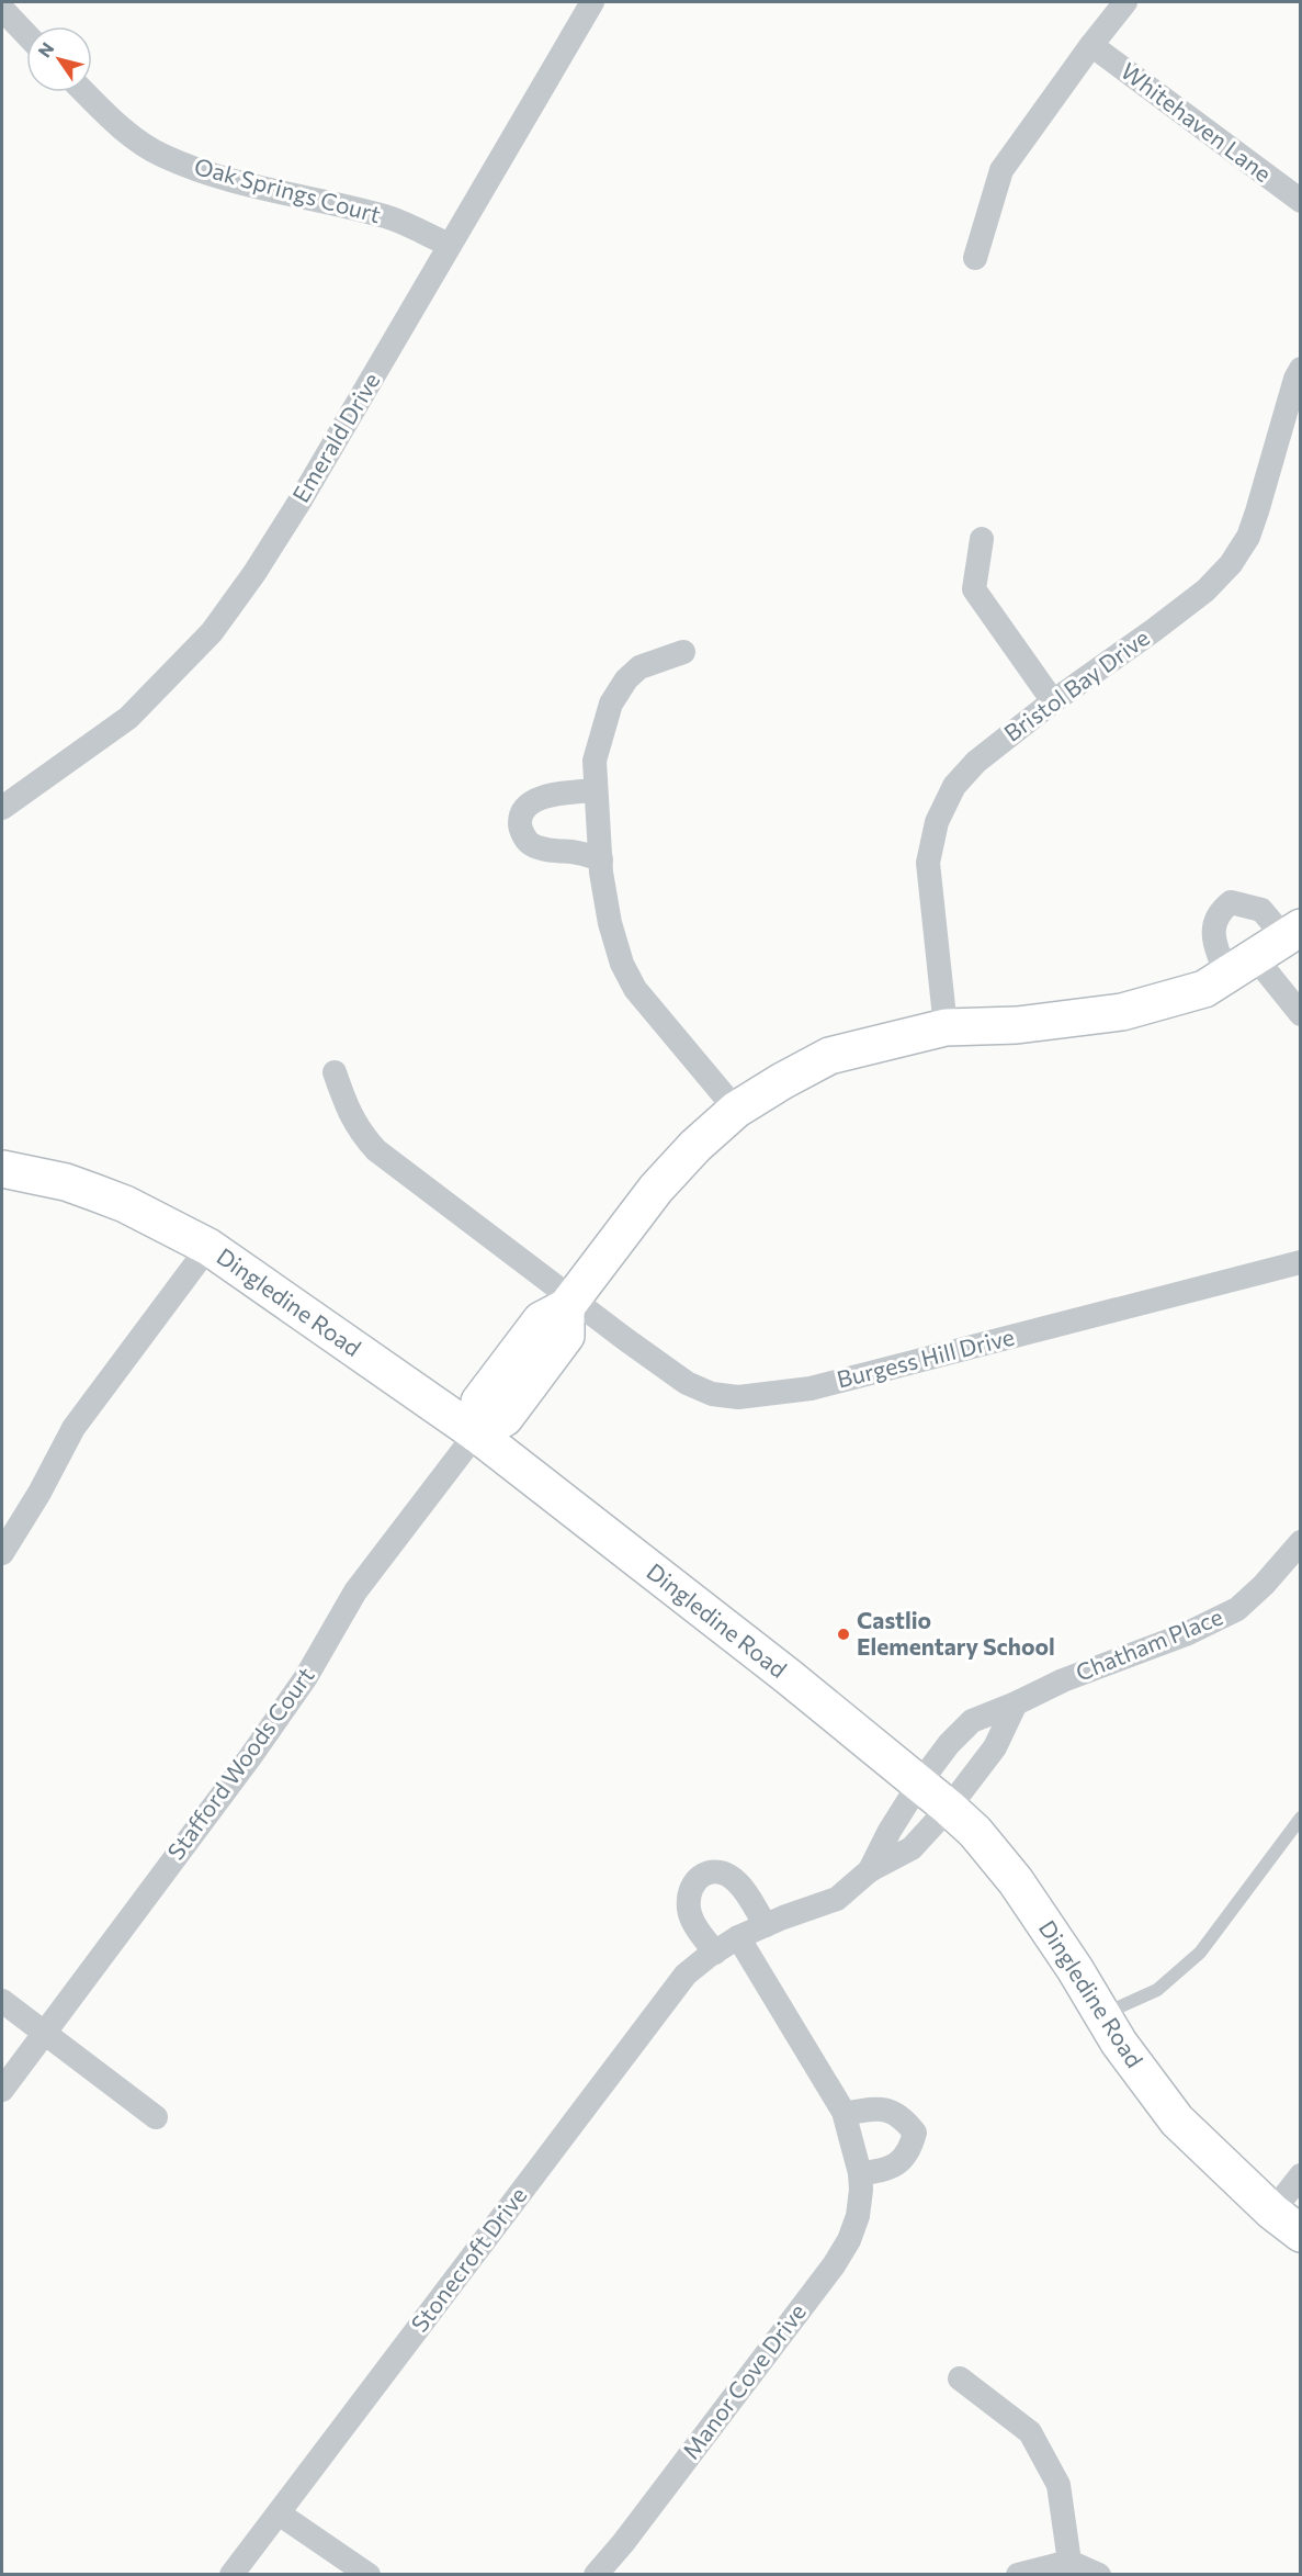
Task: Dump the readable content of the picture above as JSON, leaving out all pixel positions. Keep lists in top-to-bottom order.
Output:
{
  "streets": {
    "street": [
      "Whitehaven Lane",
      "Oak Springs Court",
      "Emerald Drive",
      "Bristol Bay Drive",
      "Dingledine Road",
      "Burgess Hill Drive",
      "Chatham Place",
      "Stafford Woods Court",
      "Stonecroft Drive",
      "Manor Cove Drive"
    ]
  },
  "crossings": [
    ["Oak Springs Court", "Emerald Drive"],
    ["Dingledine Road", "Chatham Place"],
    ["Dingledine Road", "Stafford Woods Court"],
    ["Dingledine Road", "Stonecroft Drive"],
    ["Chatham Place", "Stonecroft Drive"],
    ["Stonecroft Drive", "Manor Cove Drive"]
  ],
  "places": ["Castlio Elementary School"],
  "north": "top left"
}
